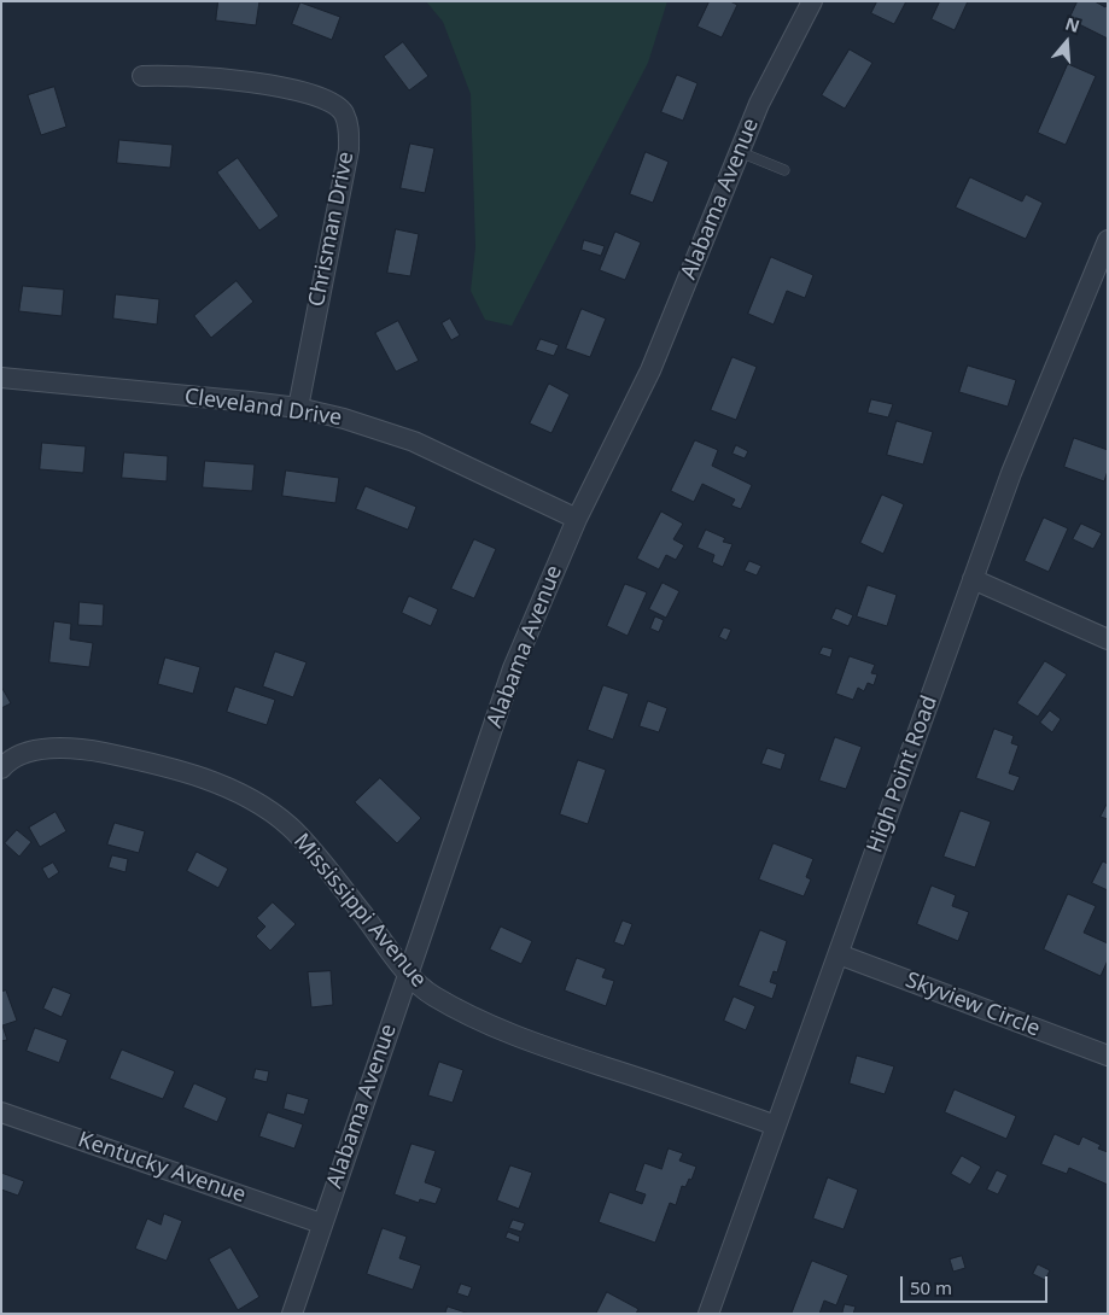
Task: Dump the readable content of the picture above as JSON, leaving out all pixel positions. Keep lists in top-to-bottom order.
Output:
{
  "streets": {
    "street": [
      "Alabama Avenue",
      "Chrisman Drive",
      "Cleveland Drive",
      "High Point Road",
      "Mississippi Avenue",
      "Skyview Circle",
      "Kentucky Avenue"
    ]
  },
  "crossings": [
    ["Alabama Avenue", "Cleveland Drive"],
    ["Alabama Avenue", "Mississippi Avenue"],
    ["Alabama Avenue", "Kentucky Avenue"],
    ["Chrisman Drive", "Cleveland Drive"],
    ["High Point Road", "Mississippi Avenue"],
    ["High Point Road", "Skyview Circle"]
  ],
  "scale_bar": "50 m",
  "north": "top"
}
